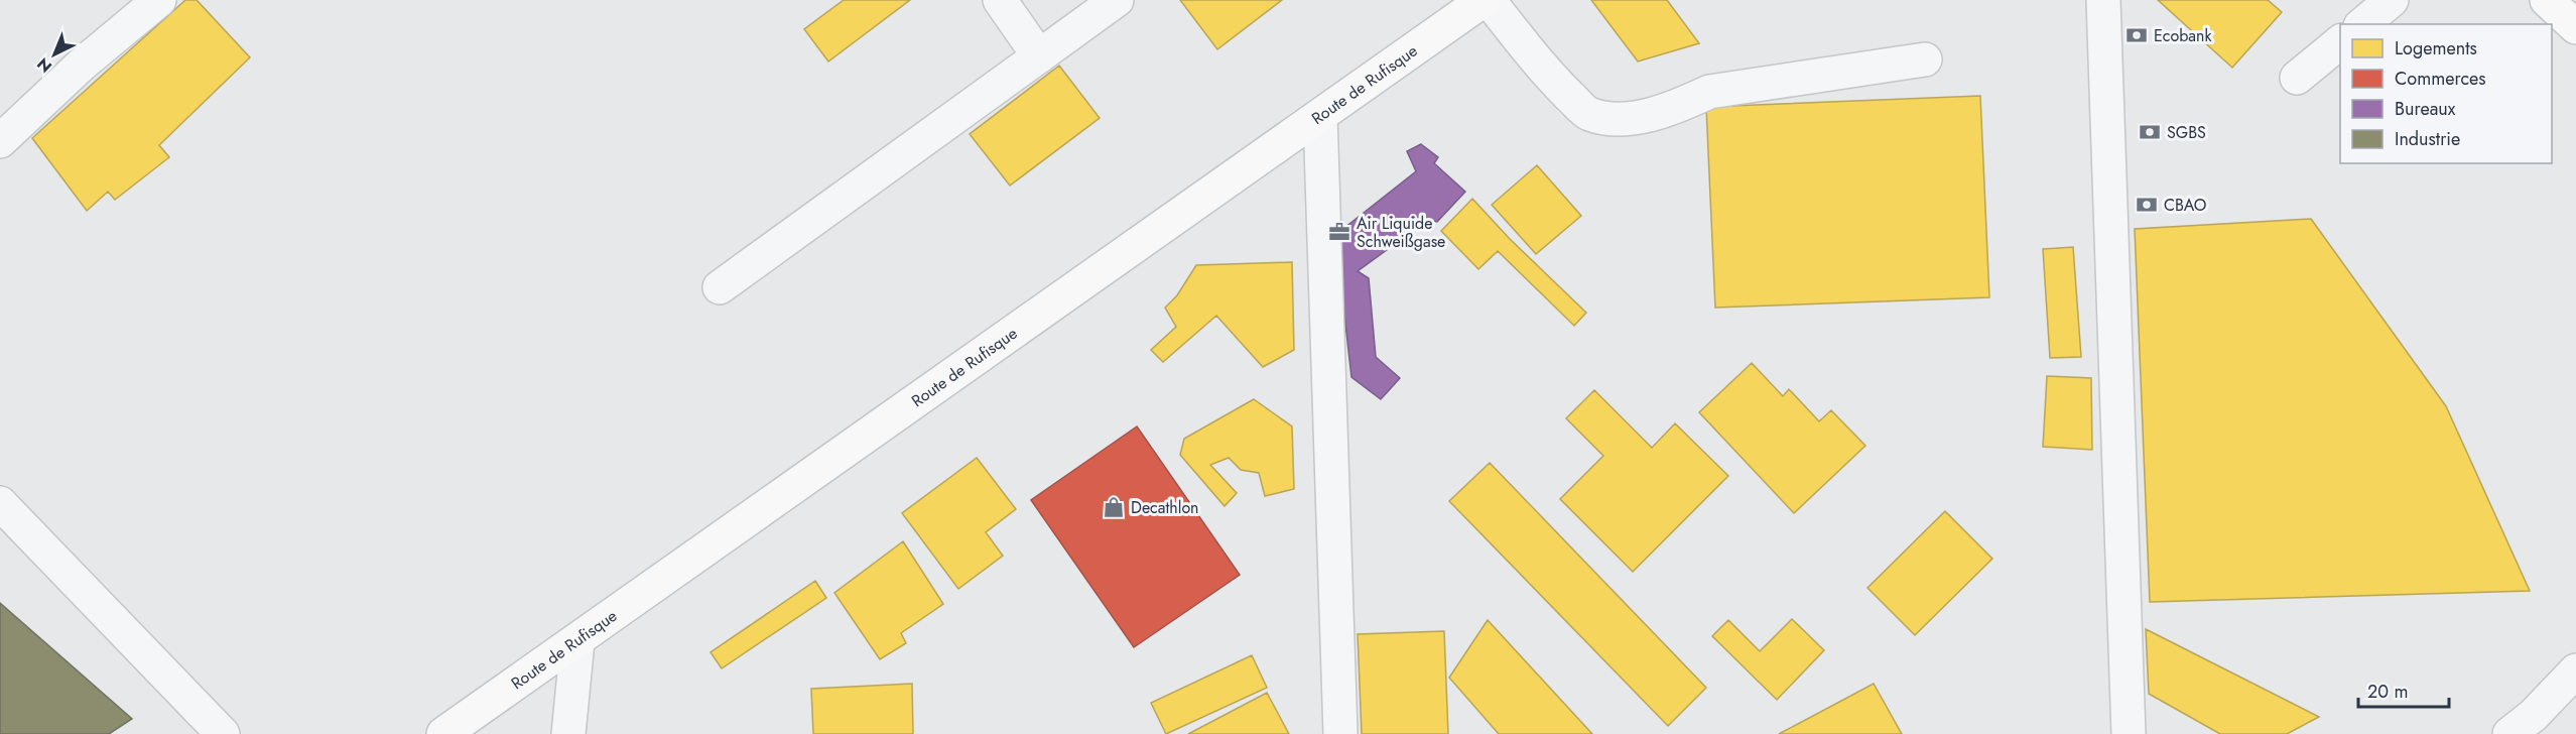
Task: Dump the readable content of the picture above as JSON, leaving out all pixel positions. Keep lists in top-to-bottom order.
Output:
{
  "streets": {
    "main road": ["Route de Rufisque"]
  },
  "places": {
    "bank": ["Ecobank", "SGBS", "CBAO"],
    "office": ["Air Liquide Schweißgase"],
    "shop": ["Decathlon"]
  },
  "legend": [
    "Logements",
    "Commerces",
    "Bureaux",
    "Industrie"
  ],
  "scale_bar": "20 m",
  "north": "bottom left"
}
